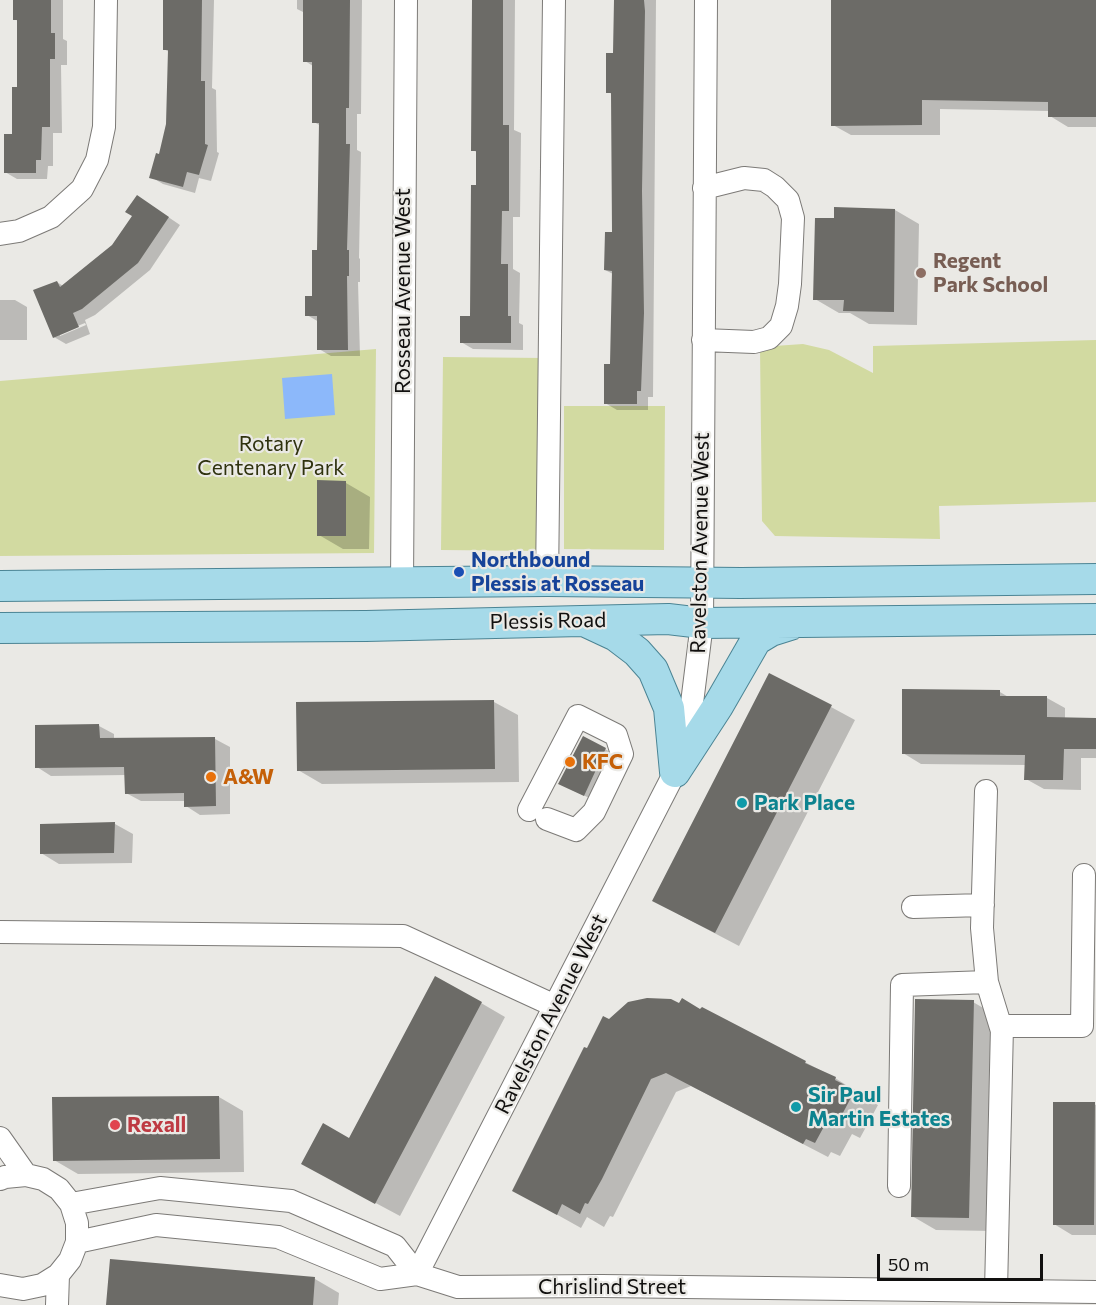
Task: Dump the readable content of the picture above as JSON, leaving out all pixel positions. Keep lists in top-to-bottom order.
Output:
{
  "streets": {
    "main road": ["Plessis Road"],
    "street": ["Rosseau Avenue West", "Ravelston Avenue West", "Chrislind Street"]
  },
  "crossings": [
    ["Rosseau Avenue West", "Plessis Road"],
    ["Ravelston Avenue West", "Plessis Road"],
    ["Ravelston Avenue West", "Chrislind Street"]
  ],
  "parks": ["Rotary Centenary Park"],
  "places": [
    "Regent Park School",
    "Northbound Plessis at Rosseau",
    "KFC",
    "A&W",
    "Park Place",
    "Sir Paul Martin Estates",
    "Rexall"
  ],
  "scale_bar": "50 m"
}
